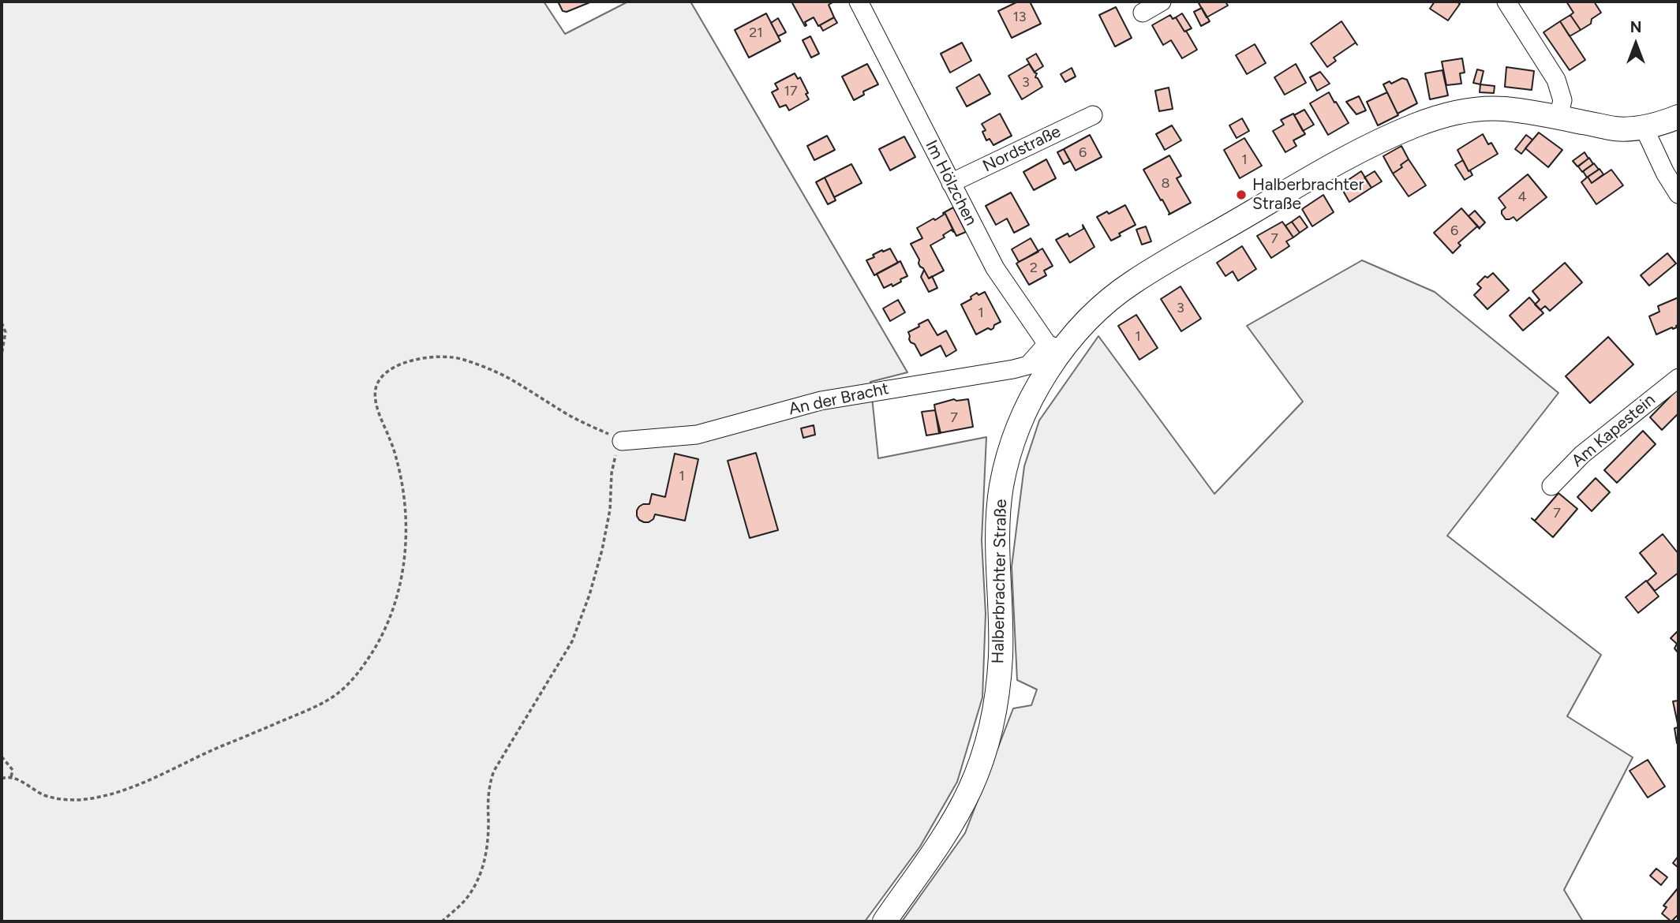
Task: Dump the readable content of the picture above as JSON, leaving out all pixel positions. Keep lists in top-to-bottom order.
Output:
{
  "streets": {
    "main road": ["Halberbrachter Straße"],
    "street": [
      "Nordstraße",
      "Im Hölzchen",
      "An der Bracht",
      "Am Kapestein"
    ]
  },
  "crossings": [
    ["Nordstraße", "Im Hölzchen"],
    ["Im Hölzchen", "An der Bracht"],
    ["Im Hölzchen", "Halberbrachter Straße"],
    ["An der Bracht", "Halberbrachter Straße"]
  ],
  "places": ["Halberbrachter Straße"],
  "house_numbers": [
    "13",
    "21",
    "3",
    "17",
    "6",
    "1",
    "8",
    "4",
    "6",
    "7",
    "2",
    "3",
    "1",
    "1",
    "7",
    "1",
    "7"
  ],
  "north": "top"
}
